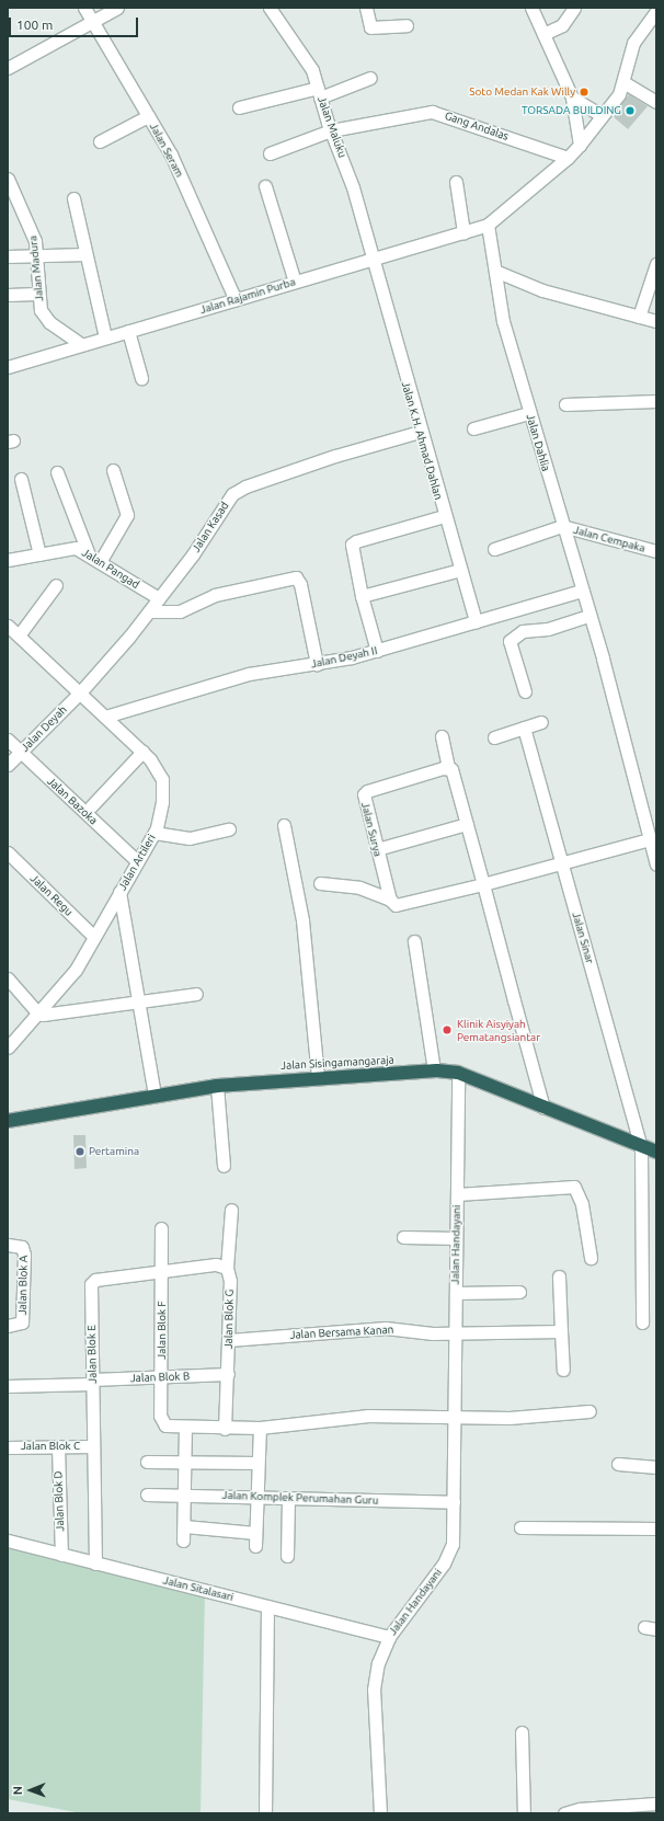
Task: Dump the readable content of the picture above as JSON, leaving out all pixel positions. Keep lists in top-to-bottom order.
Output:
{
  "streets": {
    "highway": ["Jalan Sisingamangaraja"],
    "street": [
      "Gang Andalas",
      "Jalan Maluku",
      "Jalan Seram",
      "Jalan Madura",
      "Jalan Rajamin Purba",
      "Jalan K.H. Ahmad Dahlan",
      "Jalan Dahlia",
      "Jalan Kasad",
      "Jalan Cempaka",
      "Jalan Pangad",
      "Jalan Deyah II",
      "Jalan Deyah",
      "Jalan Bazoka",
      "Jalan Surya",
      "Jalan Artileri",
      "Jalan Regu",
      "Jalan Sinar",
      "Jalan Handayani",
      "Jalan Blok A",
      "Jalan Blok G",
      "Jalan Blok F",
      "Jalan Bersama Kanan",
      "Jalan Blok E",
      "Jalan Blok B",
      "Jalan Blok C",
      "Jalan Komplek Perumahan Guru",
      "Jalan Blok D",
      "Jalan Sitalasari"
    ]
  },
  "crossings": [
    ["Gang Andalas", "Jalan Maluku"],
    ["Jalan Maluku", "Jalan Rajamin Purba"],
    ["Jalan Maluku", "Jalan K.H. Ahmad Dahlan"],
    ["Jalan Seram", "Jalan Rajamin Purba"],
    ["Jalan Madura", "Jalan Rajamin Purba"],
    ["Jalan Rajamin Purba", "Jalan K.H. Ahmad Dahlan"],
    ["Jalan Rajamin Purba", "Jalan Dahlia"],
    ["Jalan K.H. Ahmad Dahlan", "Jalan Kasad"],
    ["Jalan K.H. Ahmad Dahlan", "Jalan Deyah II"],
    ["Jalan Dahlia", "Jalan Cempaka"],
    ["Jalan Dahlia", "Jalan Deyah II"],
    ["Jalan Kasad", "Jalan Pangad"],
    ["Jalan Kasad", "Jalan Deyah"],
    ["Jalan Kasad", "Jalan Artileri"],
    ["Jalan Deyah II", "Jalan Artileri"],
    ["Jalan Deyah", "Jalan Bazoka"],
    ["Jalan Deyah", "Jalan Artileri"],
    ["Jalan Bazoka", "Jalan Artileri"],
    ["Jalan Artileri", "Jalan Regu"],
    ["Jalan Sinar", "Jalan Sisingamangaraja"],
    ["Jalan Sisingamangaraja", "Jalan Handayani"],
    ["Jalan Handayani", "Jalan Bersama Kanan"],
    ["Jalan Handayani", "Jalan Komplek Perumahan Guru"],
    ["Jalan Handayani", "Jalan Sitalasari"],
    ["Jalan Blok G", "Jalan Bersama Kanan"],
    ["Jalan Blok G", "Jalan Blok E"],
    ["Jalan Blok G", "Jalan Blok B"],
    ["Jalan Blok F", "Jalan Blok E"],
    ["Jalan Blok F", "Jalan Blok B"],
    ["Jalan Blok E", "Jalan Blok B"],
    ["Jalan Blok E", "Jalan Blok C"],
    ["Jalan Blok E", "Jalan Sitalasari"],
    ["Jalan Blok C", "Jalan Blok D"],
    ["Jalan Blok D", "Jalan Sitalasari"]
  ],
  "places": [
    "Soto Medan Kak Willy",
    "TORSADA BUILDING",
    "Klinik Aisyiyah Pematangsiantar",
    "Pertamina"
  ],
  "scale_bar": "100 m",
  "north": "left"
}
